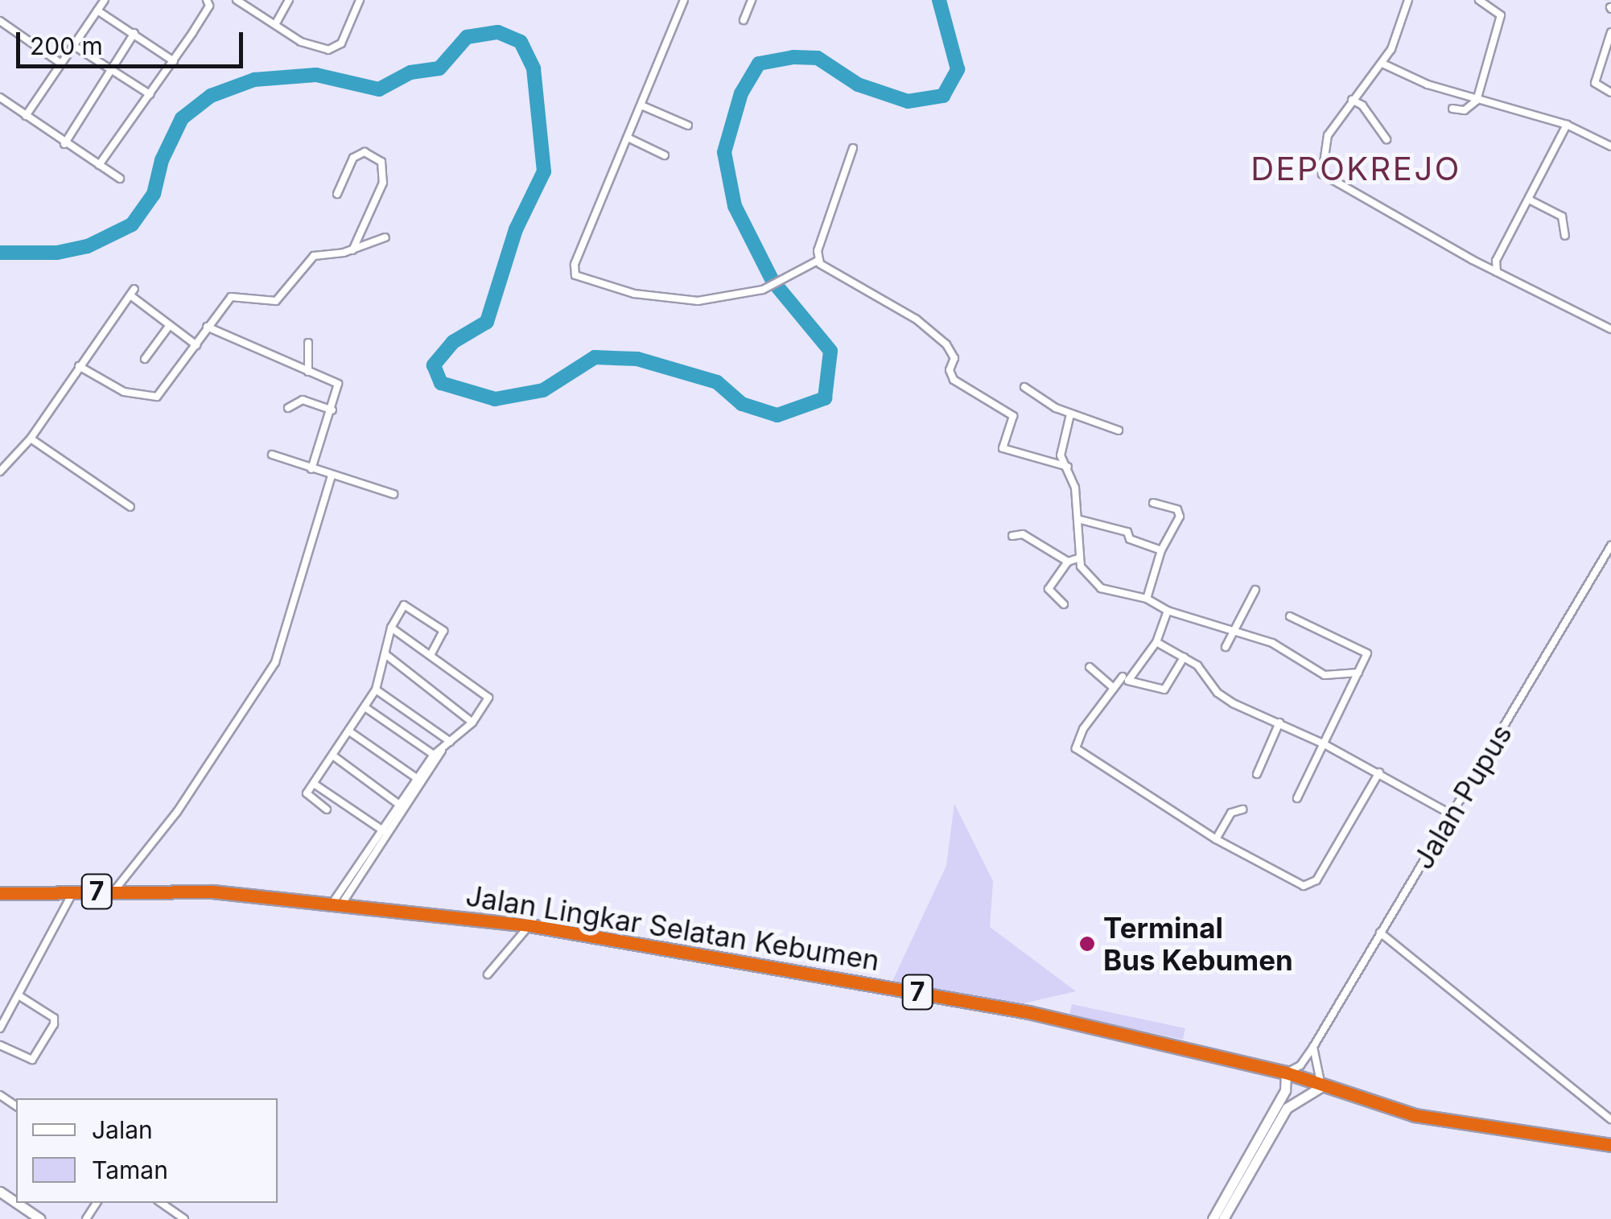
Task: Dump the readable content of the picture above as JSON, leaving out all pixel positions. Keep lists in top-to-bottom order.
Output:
{
  "streets": {
    "highway": ["7", "Jalan Lingkar Selatan Kebumen"],
    "street": ["Jalan Pupus"]
  },
  "crossings": [
    ["Jalan Pupus", "Jalan Lingkar Selatan Kebumen"]
  ],
  "districts": ["DEPOKREJO"],
  "places": ["Terminal Bus Kebumen"],
  "legend": ["Jalan", "Taman"],
  "scale_bar": "200 m"
}
